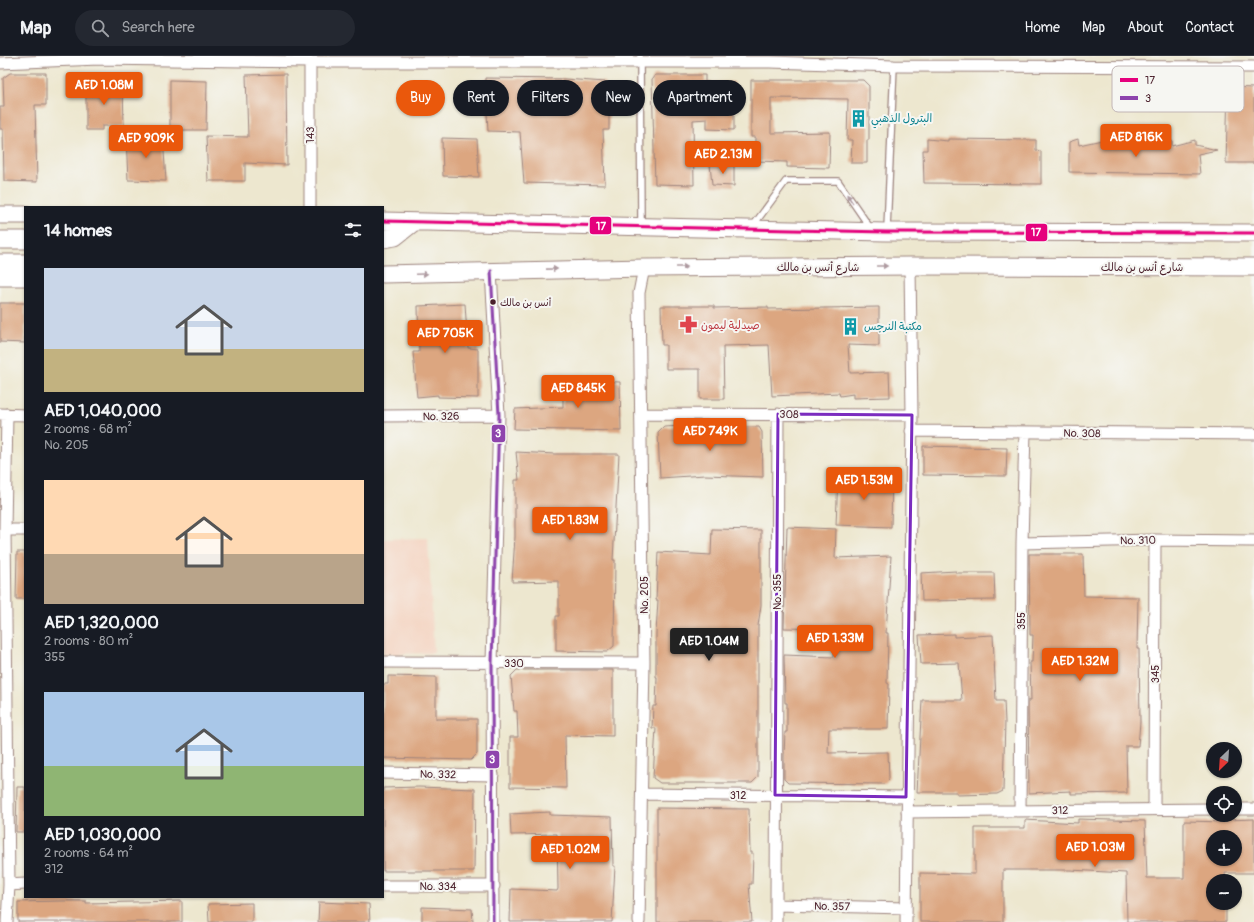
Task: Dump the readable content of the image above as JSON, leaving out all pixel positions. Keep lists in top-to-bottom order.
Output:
{
  "streets": {
    "main road": ["شارع أنس بن مالك"],
    "street": [
      "143",
      "308",
      "No. 326",
      "No. 308",
      "No. 310",
      "No. 355",
      "No. 205",
      "355",
      "330",
      "345",
      "No. 332",
      "312",
      "No. 334",
      "No. 357"
    ]
  },
  "crossings": [
    ["شارع أنس بن مالك", "No. 205"],
    ["308", "No. 355"],
    ["308", "No. 205"],
    ["No. 308", "355"],
    ["No. 310", "355"],
    ["No. 310", "345"],
    ["No. 355", "312"],
    ["No. 355", "No. 357"],
    ["No. 205", "330"],
    ["No. 205", "312"],
    ["355", "312"],
    ["345", "312"]
  ],
  "places": {
    "building": ["البترول الذهبي", "مكتبة النرجس"],
    "other": ["أنس بن مالك"],
    "pharmacy": ["صيدلية ليمون"]
  },
  "lines": ["transit line 17", "transit line 3"],
  "legend": ["17", "3"],
  "north": "bottom left",
  "page": {
    "header": "Map",
    "search": "Search here",
    "nav": [
      "Home",
      "Map",
      "About",
      "Contact"
    ],
    "price": [
      "AED 1.08M",
      "AED 816K",
      "AED 909K",
      "AED 2.13M",
      "AED 705K",
      "AED 845K",
      "AED 749K",
      "AED 1.53M",
      "AED 1.83M",
      "AED 1.33M",
      "AED 1.04M",
      "AED 1.32M",
      "AED 1.03M",
      "AED 1.02M"
    ],
    "chip": [
      "Buy",
      "Rent",
      "Filters",
      "New",
      "Apartment"
    ],
    "heading": "14 homes",
    "list": [
      {
        "name": "AED 1,040,000",
        "note": "2 rooms · 68 m² · No. 205"
      },
      {
        "name": "AED 1,320,000",
        "note": "2 rooms · 80 m² · 355"
      },
      {
        "name": "AED 1,030,000",
        "note": "2 rooms · 64 m² · 312"
      }
    ],
    "map_buttons": ["+", "−"]
  }
}
